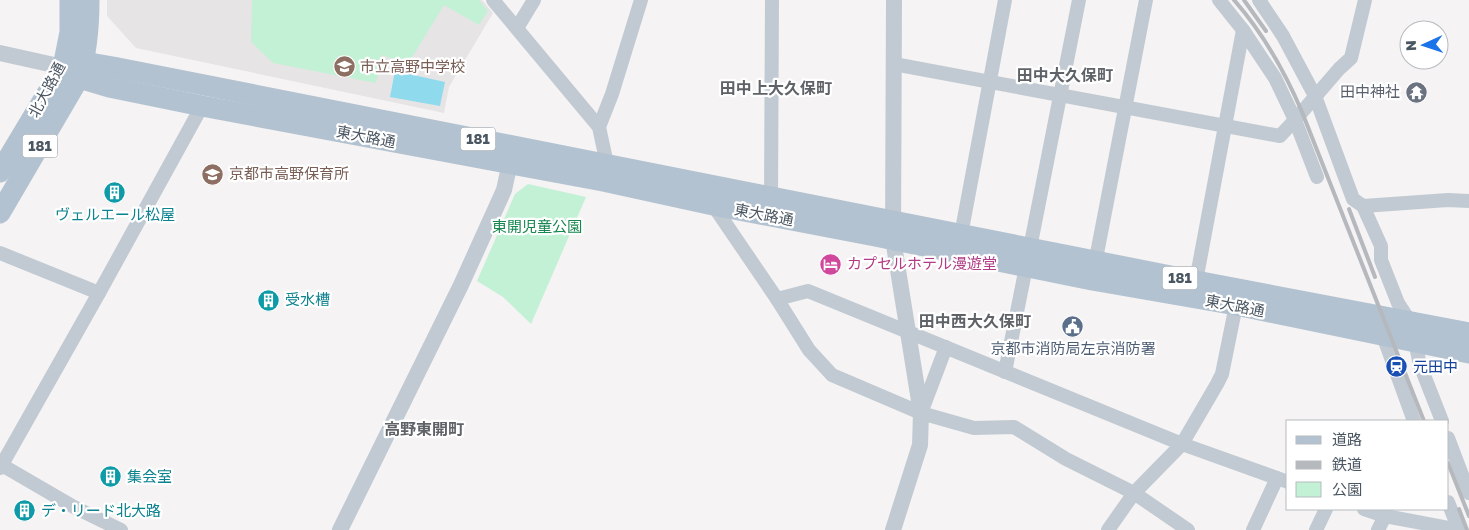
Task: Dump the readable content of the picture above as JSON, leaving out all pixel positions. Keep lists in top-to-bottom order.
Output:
{
  "streets": {
    "main road": ["北大路通", "東大路通", "181"]
  },
  "crossings": [
    ["北大路通", "東大路通"],
    ["北大路通", "181"],
    ["東大路通", "181"]
  ],
  "districts": [
    "田中大久保町",
    "田中上大久保町",
    "田中西大久保町",
    "高野東開町"
  ],
  "parks": ["東開児童公園"],
  "places": {
    "school or university": ["市立高野中学校", "京都市高野保育所"],
    "temple": ["田中神社"],
    "building": [
      "ヴェルエール松屋",
      "受水槽",
      "集会室",
      "デ・リード北大路"
    ],
    "hotel": ["カプセルホテル漫遊堂"],
    "public building": ["京都市消防局左京消防署"],
    "station": ["元田中"]
  },
  "legend": ["道路", "鉄道", "公園"],
  "north": "left"
}
